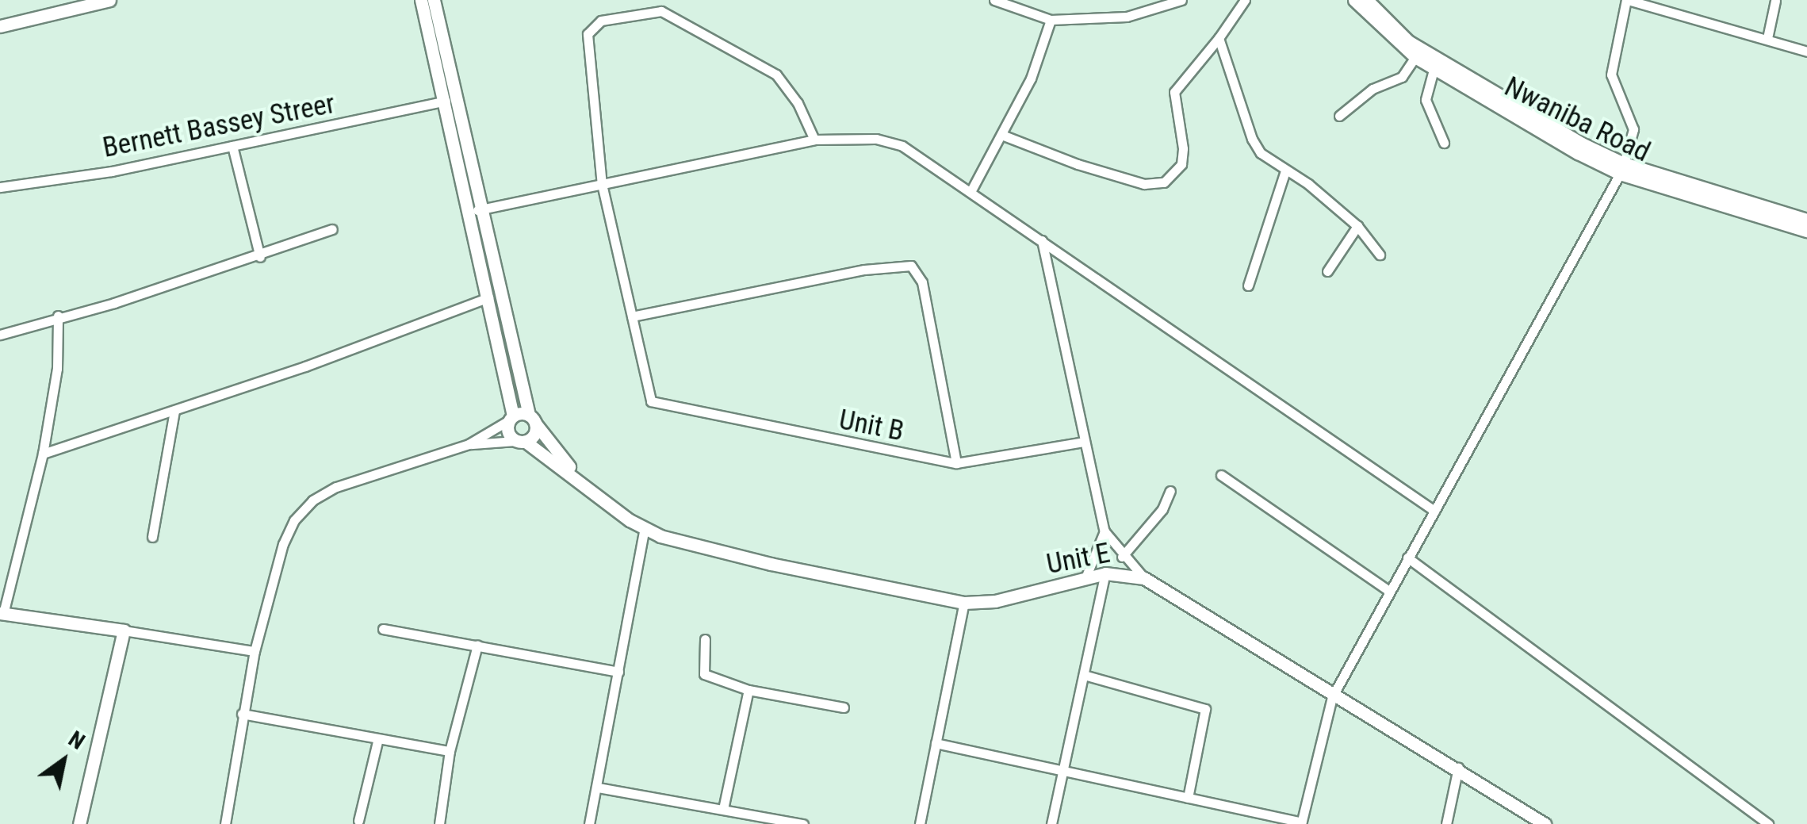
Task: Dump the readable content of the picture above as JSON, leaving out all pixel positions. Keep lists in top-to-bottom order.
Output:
{
  "streets": {
    "street": [
      "Nwaniba Road",
      "Bernett Bassey Streer",
      "Unit B",
      "Unit E"
    ]
  },
  "north": "top right"
}
